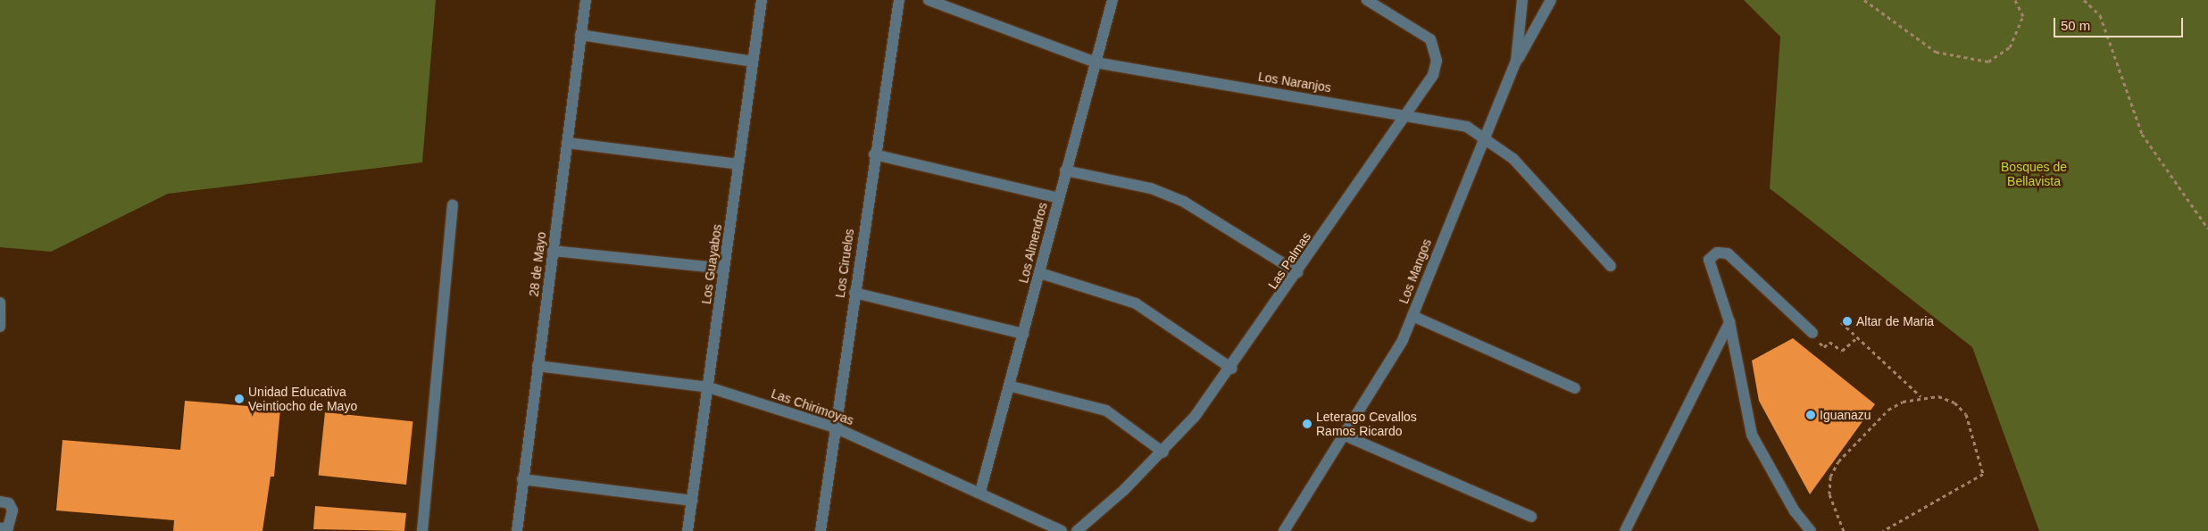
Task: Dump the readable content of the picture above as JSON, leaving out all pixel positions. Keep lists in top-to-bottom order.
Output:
{
  "streets": {
    "street": [
      "Los Naranjos",
      "Los Almendros",
      "Las Palmas",
      "Los Ciruelos",
      "28 de Mayo",
      "Los Guayabos",
      "Los Mangos",
      "Las Chirimoyas"
    ]
  },
  "crossings": [
    ["Los Naranjos", "Los Almendros"],
    ["Los Naranjos", "Las Palmas"],
    ["Los Naranjos", "Los Mangos"],
    ["Los Almendros", "Las Chirimoyas"],
    ["Los Ciruelos", "Las Chirimoyas"],
    ["28 de Mayo", "Las Chirimoyas"],
    ["Los Guayabos", "Las Chirimoyas"]
  ],
  "parks": ["Bosques de Bellavista"],
  "places": [
    "Altar de Maria",
    "Unidad Educativa Veintiocho de Mayo",
    "Iguanazu",
    "Leterago Cevallos Ramos Ricardo"
  ],
  "scale_bar": "50 m"
}
